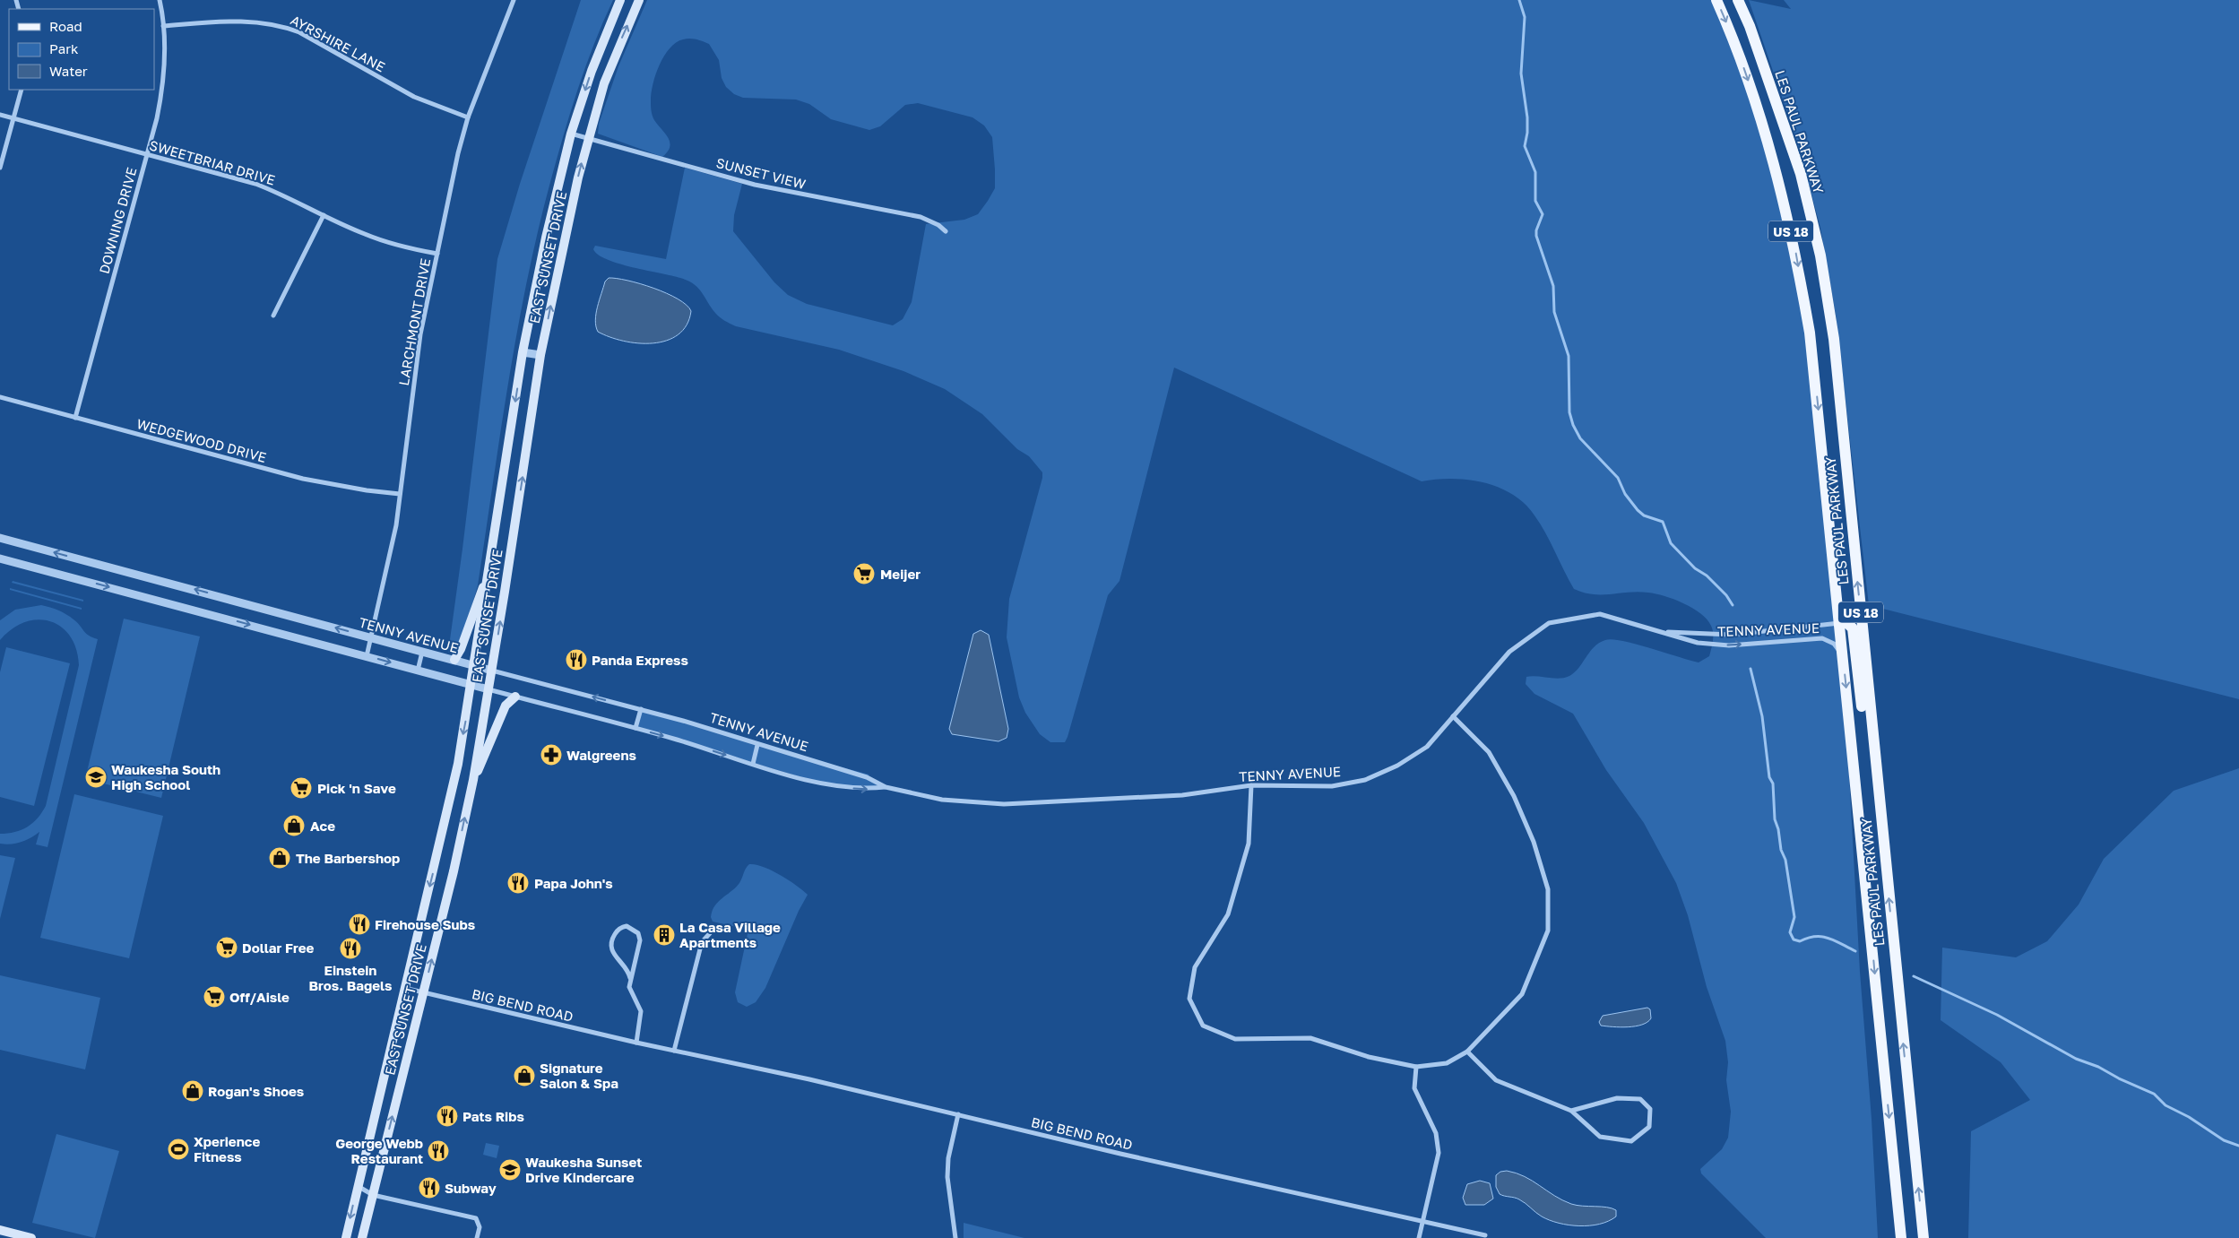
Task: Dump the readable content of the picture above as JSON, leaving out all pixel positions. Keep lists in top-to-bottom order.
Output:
{
  "streets": {
    "main road": ["LES PAUL PARKWAY", "US 18", "EAST SUNSET DRIVE"],
    "street": [
      "AYRSHIRE LANE",
      "SWEETBRIAR DRIVE",
      "SUNSET VIEW",
      "DOWNING DRIVE",
      "LARCHMONT DRIVE",
      "WEDGEWOOD DRIVE",
      "TENNY AVENUE",
      "BIG BEND ROAD"
    ]
  },
  "crossings": [
    ["AYRSHIRE LANE", "DOWNING DRIVE"],
    ["AYRSHIRE LANE", "LARCHMONT DRIVE"],
    ["LES PAUL PARKWAY", "TENNY AVENUE"],
    ["SWEETBRIAR DRIVE", "DOWNING DRIVE"],
    ["SWEETBRIAR DRIVE", "LARCHMONT DRIVE"],
    ["SUNSET VIEW", "EAST SUNSET DRIVE"],
    ["DOWNING DRIVE", "WEDGEWOOD DRIVE"],
    ["EAST SUNSET DRIVE", "TENNY AVENUE"],
    ["EAST SUNSET DRIVE", "BIG BEND ROAD"],
    ["LARCHMONT DRIVE", "WEDGEWOOD DRIVE"],
    ["LARCHMONT DRIVE", "TENNY AVENUE"]
  ],
  "places": {
    "supermarket": [
      "Meijer",
      "Pick 'n Save",
      "Dollar Free",
      "Off/Aisle"
    ],
    "restaurant": [
      "Panda Express",
      "Papa John's",
      "Firehouse Subs",
      "Einstein Bros. Bagels",
      "Pats Ribs",
      "George Webb Restaurant",
      "Subway"
    ],
    "pharmacy": ["Walgreens"],
    "school or university": ["Waukesha South High School", "Waukesha Sunset Drive Kindercare"],
    "shop": [
      "Ace",
      "The Barbershop",
      "Signature Salon & Spa",
      "Rogan's Shoes"
    ],
    "building": ["La Casa Village Apartments"],
    "sports": ["Xperience Fitness"]
  },
  "legend": ["Road", "Park", "Water"]
}
